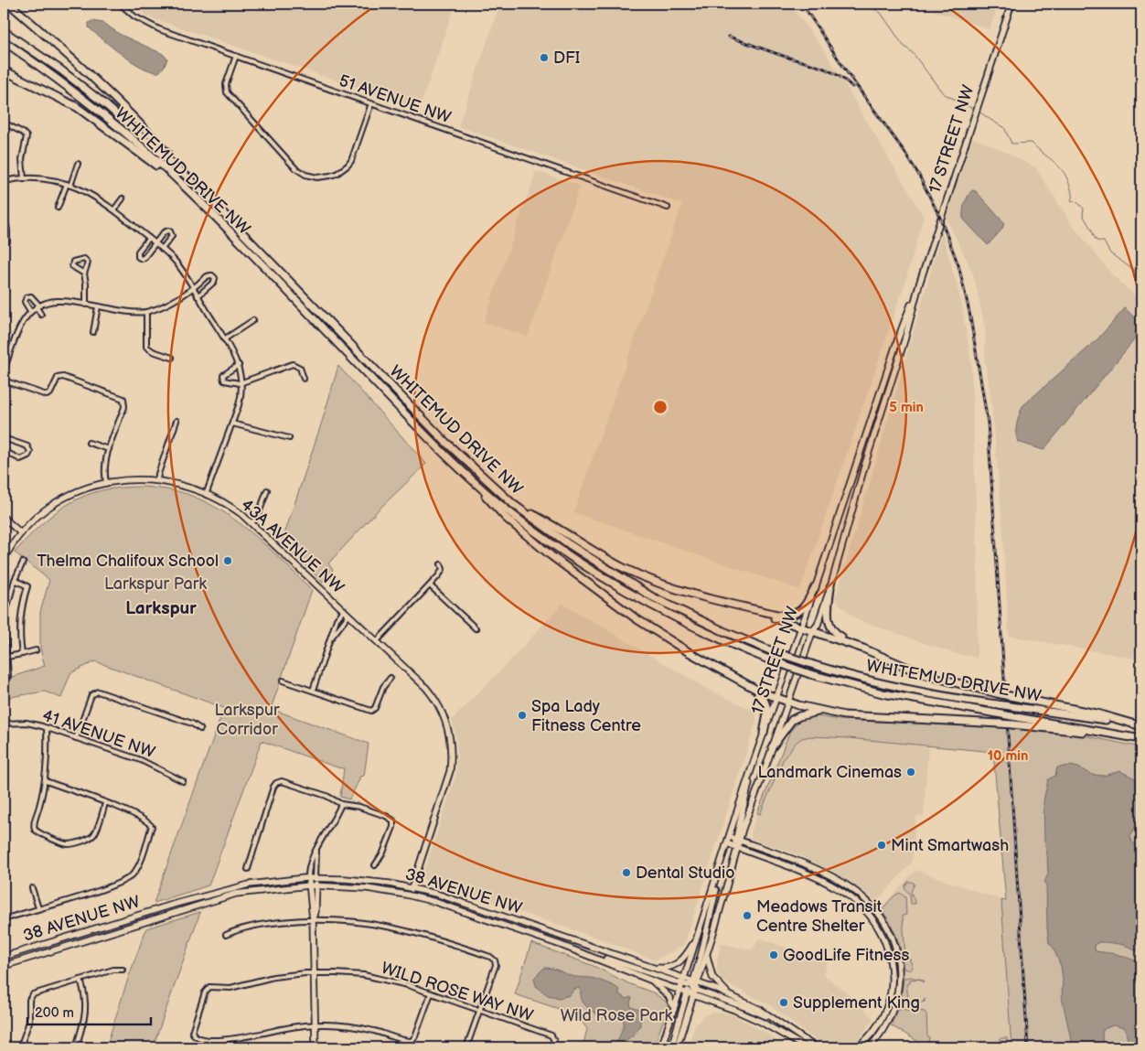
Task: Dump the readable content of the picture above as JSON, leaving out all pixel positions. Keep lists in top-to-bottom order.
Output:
{
  "streets": {
    "highway": ["WHITEMUD DRIVE NW"],
    "main road": ["17 STREET NW", "43A AVENUE NW", "38 AVENUE NW"],
    "street": ["51 AVENUE NW", "41 AVENUE NW", "WILD ROSE WAY NW"]
  },
  "crossings": [
    ["17 STREET NW", "38 AVENUE NW"],
    ["43A AVENUE NW", "38 AVENUE NW"]
  ],
  "districts": ["Larkspur"],
  "parks": ["Larkspur Park", "Larkspur Corridor", "Wild Rose Park"],
  "places": [
    "DFI",
    "Thelma Chalifoux School",
    "Spa Lady Fitness Centre",
    "Landmark Cinemas",
    "Mint Smartwash",
    "Dental Studio",
    "Meadows Transit Centre Shelter",
    "GoodLife Fitness",
    "Supplement King"
  ],
  "scale_bar": "200 m",
  "rings": ["5 min", "10 min"]
}
